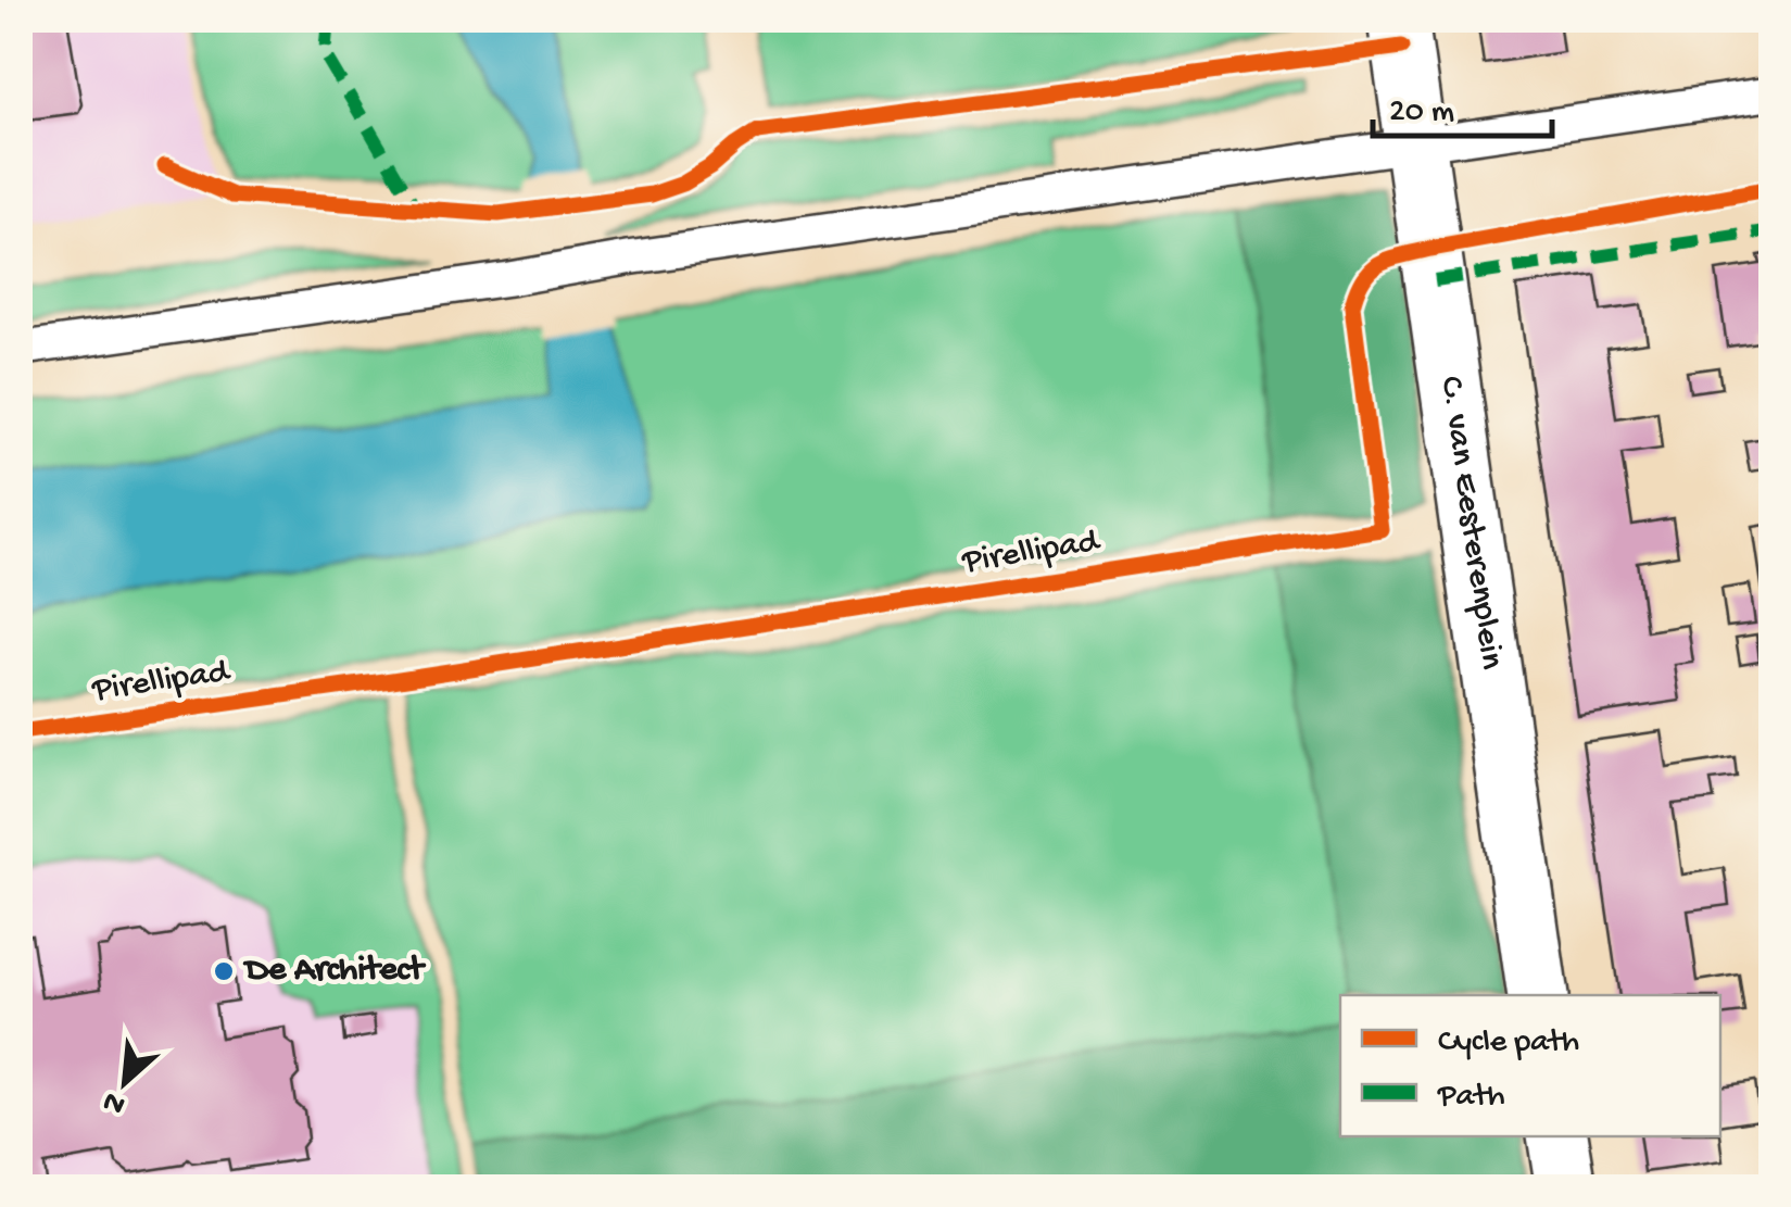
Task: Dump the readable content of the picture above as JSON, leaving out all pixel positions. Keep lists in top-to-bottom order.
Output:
{
  "streets": {
    "street": ["C. van Eesterenplein"],
    "cycle path": ["Pirellipad"]
  },
  "places": ["De Architect"],
  "legend": ["Cycle path", "Path"],
  "scale_bar": "20 m",
  "north": "bottom left"
}
